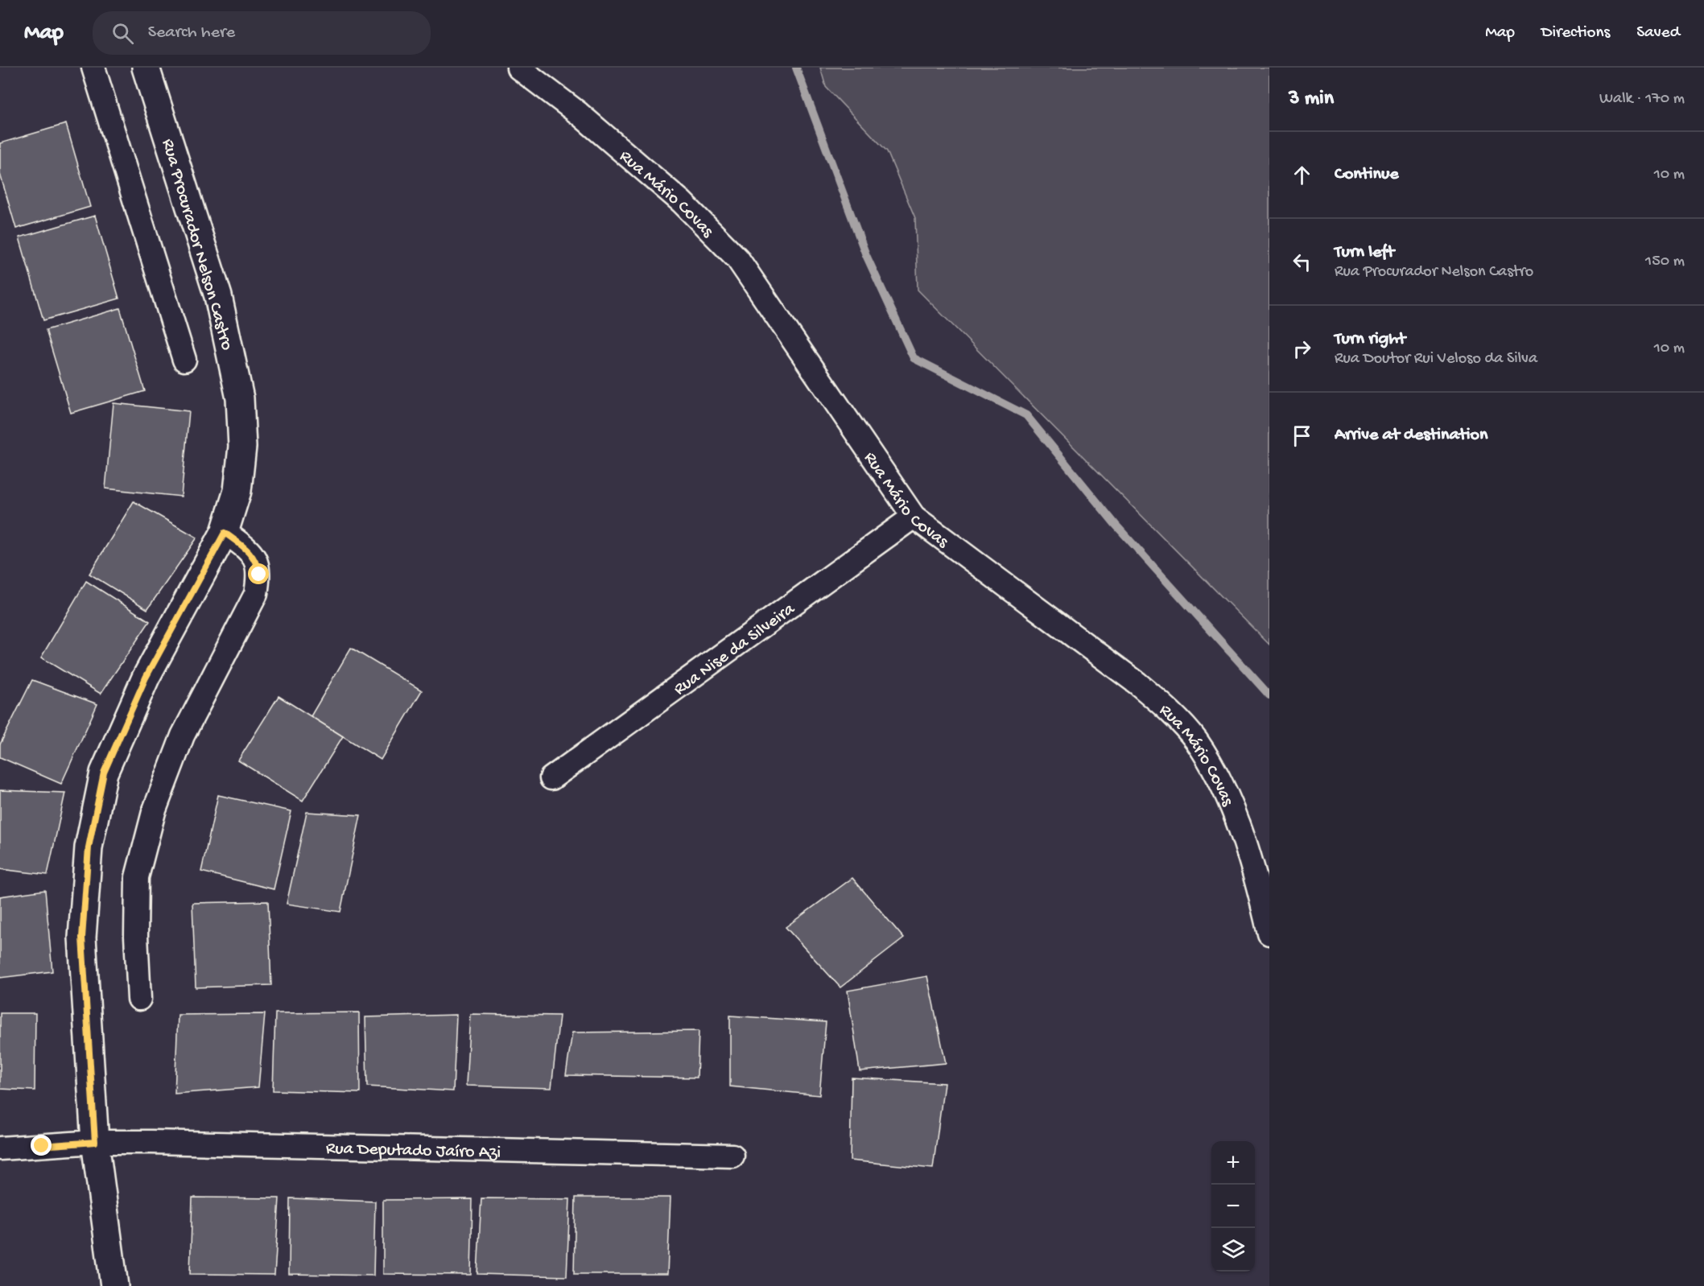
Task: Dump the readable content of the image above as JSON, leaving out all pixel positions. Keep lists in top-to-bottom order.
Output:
{
  "streets": {
    "main road": ["Rua Procurador Nelson Castro"],
    "street": ["Rua Mário Covas", "Rua Nise da Silveira", "Rua Deputado Jaíro Azi"]
  },
  "crossings": [
    ["Rua Mário Covas", "Rua Nise da Silveira"],
    ["Rua Procurador Nelson Castro", "Rua Deputado Jaíro Azi"]
  ],
  "page": {
    "header": "Map",
    "search": "Search here",
    "nav": ["Map", "Directions", "Saved"],
    "heading": ["3 min", "Walk · 170 m"],
    "list": [
      ["Continue", "10 m"],
      ["Turn left", "Rua Procurador Nelson Castro", "150 m"],
      ["Turn right", "Rua Doutor Rui Veloso da Silva", "10 m"],
      "Arrive at destination"
    ],
    "map_buttons": ["+", "−"]
  }
}
